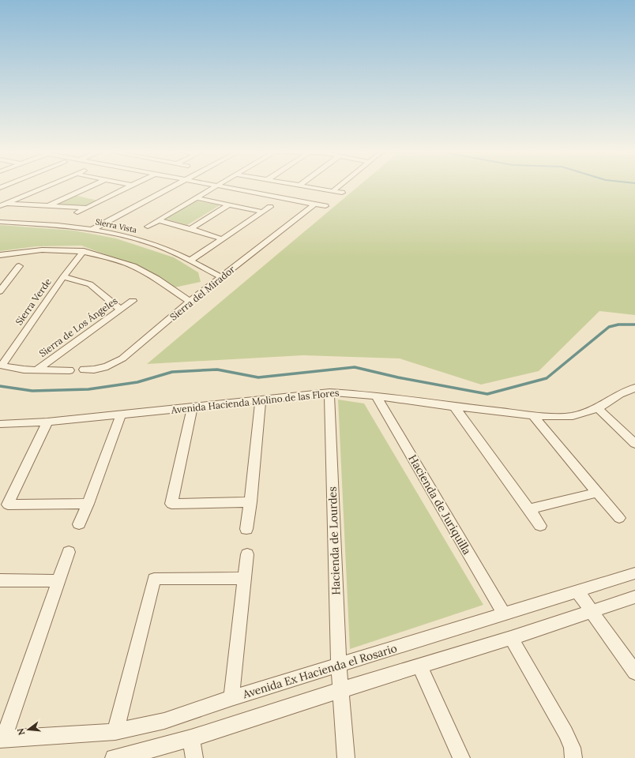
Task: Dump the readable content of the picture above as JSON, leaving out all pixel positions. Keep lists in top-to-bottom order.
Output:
{
  "streets": {
    "street": [
      "Sierra Vista",
      "Sierra del Mirador",
      "Sierra Verde",
      "Sierra de Los Ángeles",
      "Avenida Hacienda Molino de las Flores",
      "Hacienda de Juriquilla",
      "Hacienda de Lourdes",
      "Avenida Ex Hacienda el Rosario"
    ]
  },
  "crossings": [
    ["Sierra Vista", "Sierra del Mirador"],
    ["Avenida Hacienda Molino de las Flores", "Hacienda de Juriquilla"],
    ["Avenida Hacienda Molino de las Flores", "Hacienda de Lourdes"],
    ["Hacienda de Juriquilla", "Avenida Ex Hacienda el Rosario"],
    ["Hacienda de Lourdes", "Avenida Ex Hacienda el Rosario"]
  ],
  "north": "left"
}
